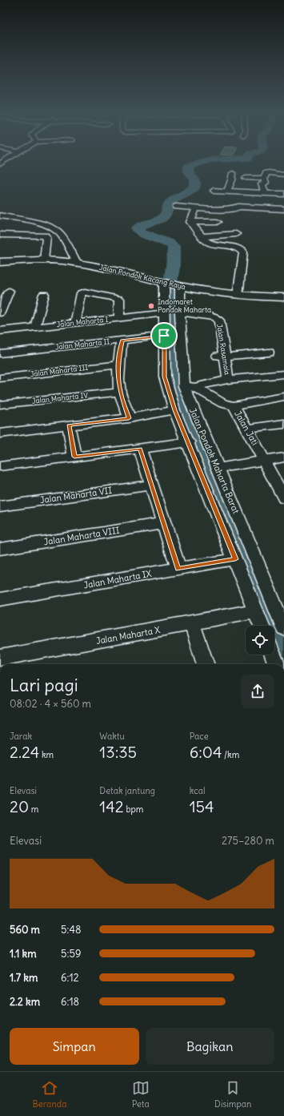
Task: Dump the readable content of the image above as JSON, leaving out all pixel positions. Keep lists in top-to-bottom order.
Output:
{
  "streets": {
    "main road": ["Jalan Pondok Kacang Raya"],
    "street": [
      "Jalan Maharta I",
      "Jalan Maharta II",
      "Jalan Rasamala",
      "Jalan Maharta III",
      "Jalan Maharta IV",
      "Jalan Jati",
      "Jalan Pondok Maharta Barat",
      "Jalan Maharta VII",
      "Jalan Maharta VIII",
      "Jalan Maharta IX",
      "Jalan Maharta X"
    ]
  },
  "crossings": [
    ["Jalan Pondok Kacang Raya", "Jalan Pondok Maharta Barat"],
    ["Jalan Maharta I", "Jalan Pondok Maharta Barat"],
    ["Jalan Maharta II", "Jalan Pondok Maharta Barat"],
    ["Jalan Rasamala", "Jalan Pondok Maharta Barat"],
    ["Jalan Jati", "Jalan Pondok Maharta Barat"],
    ["Jalan Pondok Maharta Barat", "Jalan Maharta IX"],
    ["Jalan Pondok Maharta Barat", "Jalan Maharta X"]
  ],
  "places": ["Indomaret Pondok Maharta"],
  "page": {
    "heading": ["Lari pagi", "08:02 · 4 × 560 m"],
    "stats": [
      ["Jarak", "2.24 km"],
      ["Waktu", "13:35"],
      ["Pace", "6:04 /km"],
      ["Elevasi", "20 m"],
      ["Detak jantung", "142 bpm"],
      ["kcal", "154"]
    ],
    "chart": ["Elevasi", "275–280 m"],
    "list": [
      {
        "name": "560 m",
        "note": "5:48"
      },
      {
        "name": "1.1 km",
        "note": "5:59"
      },
      {
        "name": "1.7 km",
        "note": "6:12"
      },
      {
        "name": "2.2 km",
        "note": "6:18"
      }
    ],
    "buttons": ["Simpan", "Bagikan"],
    "tabs": ["Beranda", "Peta", "Disimpan"]
  }
}
